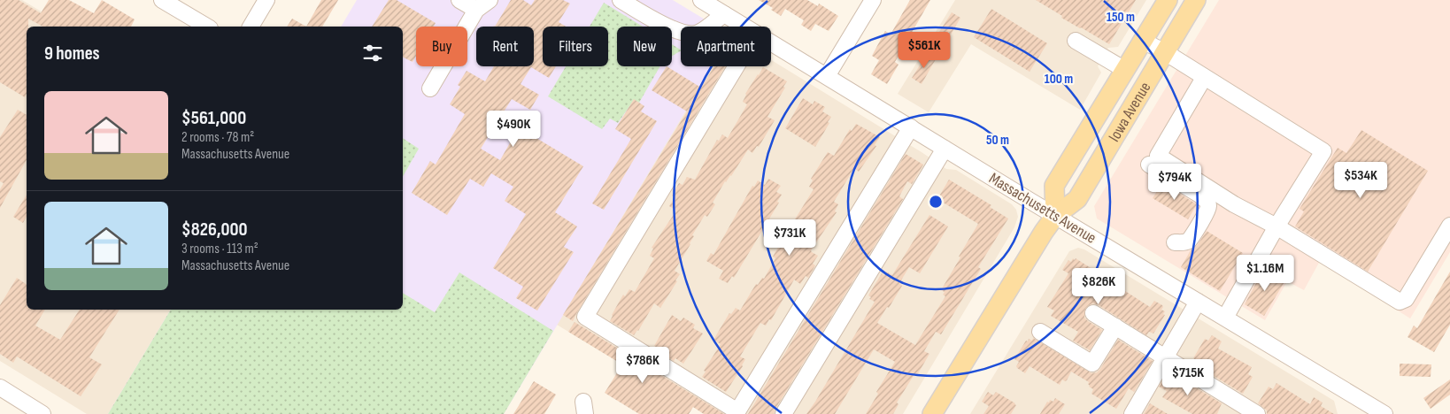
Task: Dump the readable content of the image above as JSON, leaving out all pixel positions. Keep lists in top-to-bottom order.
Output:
{
  "streets": {
    "main road": ["Iowa Avenue"],
    "street": ["Massachusetts Avenue"]
  },
  "crossings": [
    ["Iowa Avenue", "Massachusetts Avenue"]
  ],
  "page": {
    "chip": [
      "Buy",
      "Rent",
      "Filters",
      "New",
      "Apartment"
    ],
    "heading": "9 homes",
    "price": [
      "$561K",
      "$490K",
      "$534K",
      "$794K",
      "$731K",
      "$1.16M",
      "$826K",
      "$786K",
      "$715K"
    ],
    "list": [
      {
        "name": "$561,000",
        "note": "2 rooms · 78 m² · Massachusetts Avenue"
      },
      {
        "name": "$826,000",
        "note": "3 rooms · 113 m² · Massachusetts Avenue"
      }
    ]
  },
  "rings": ["150 m", "100 m", "50 m"]
}
